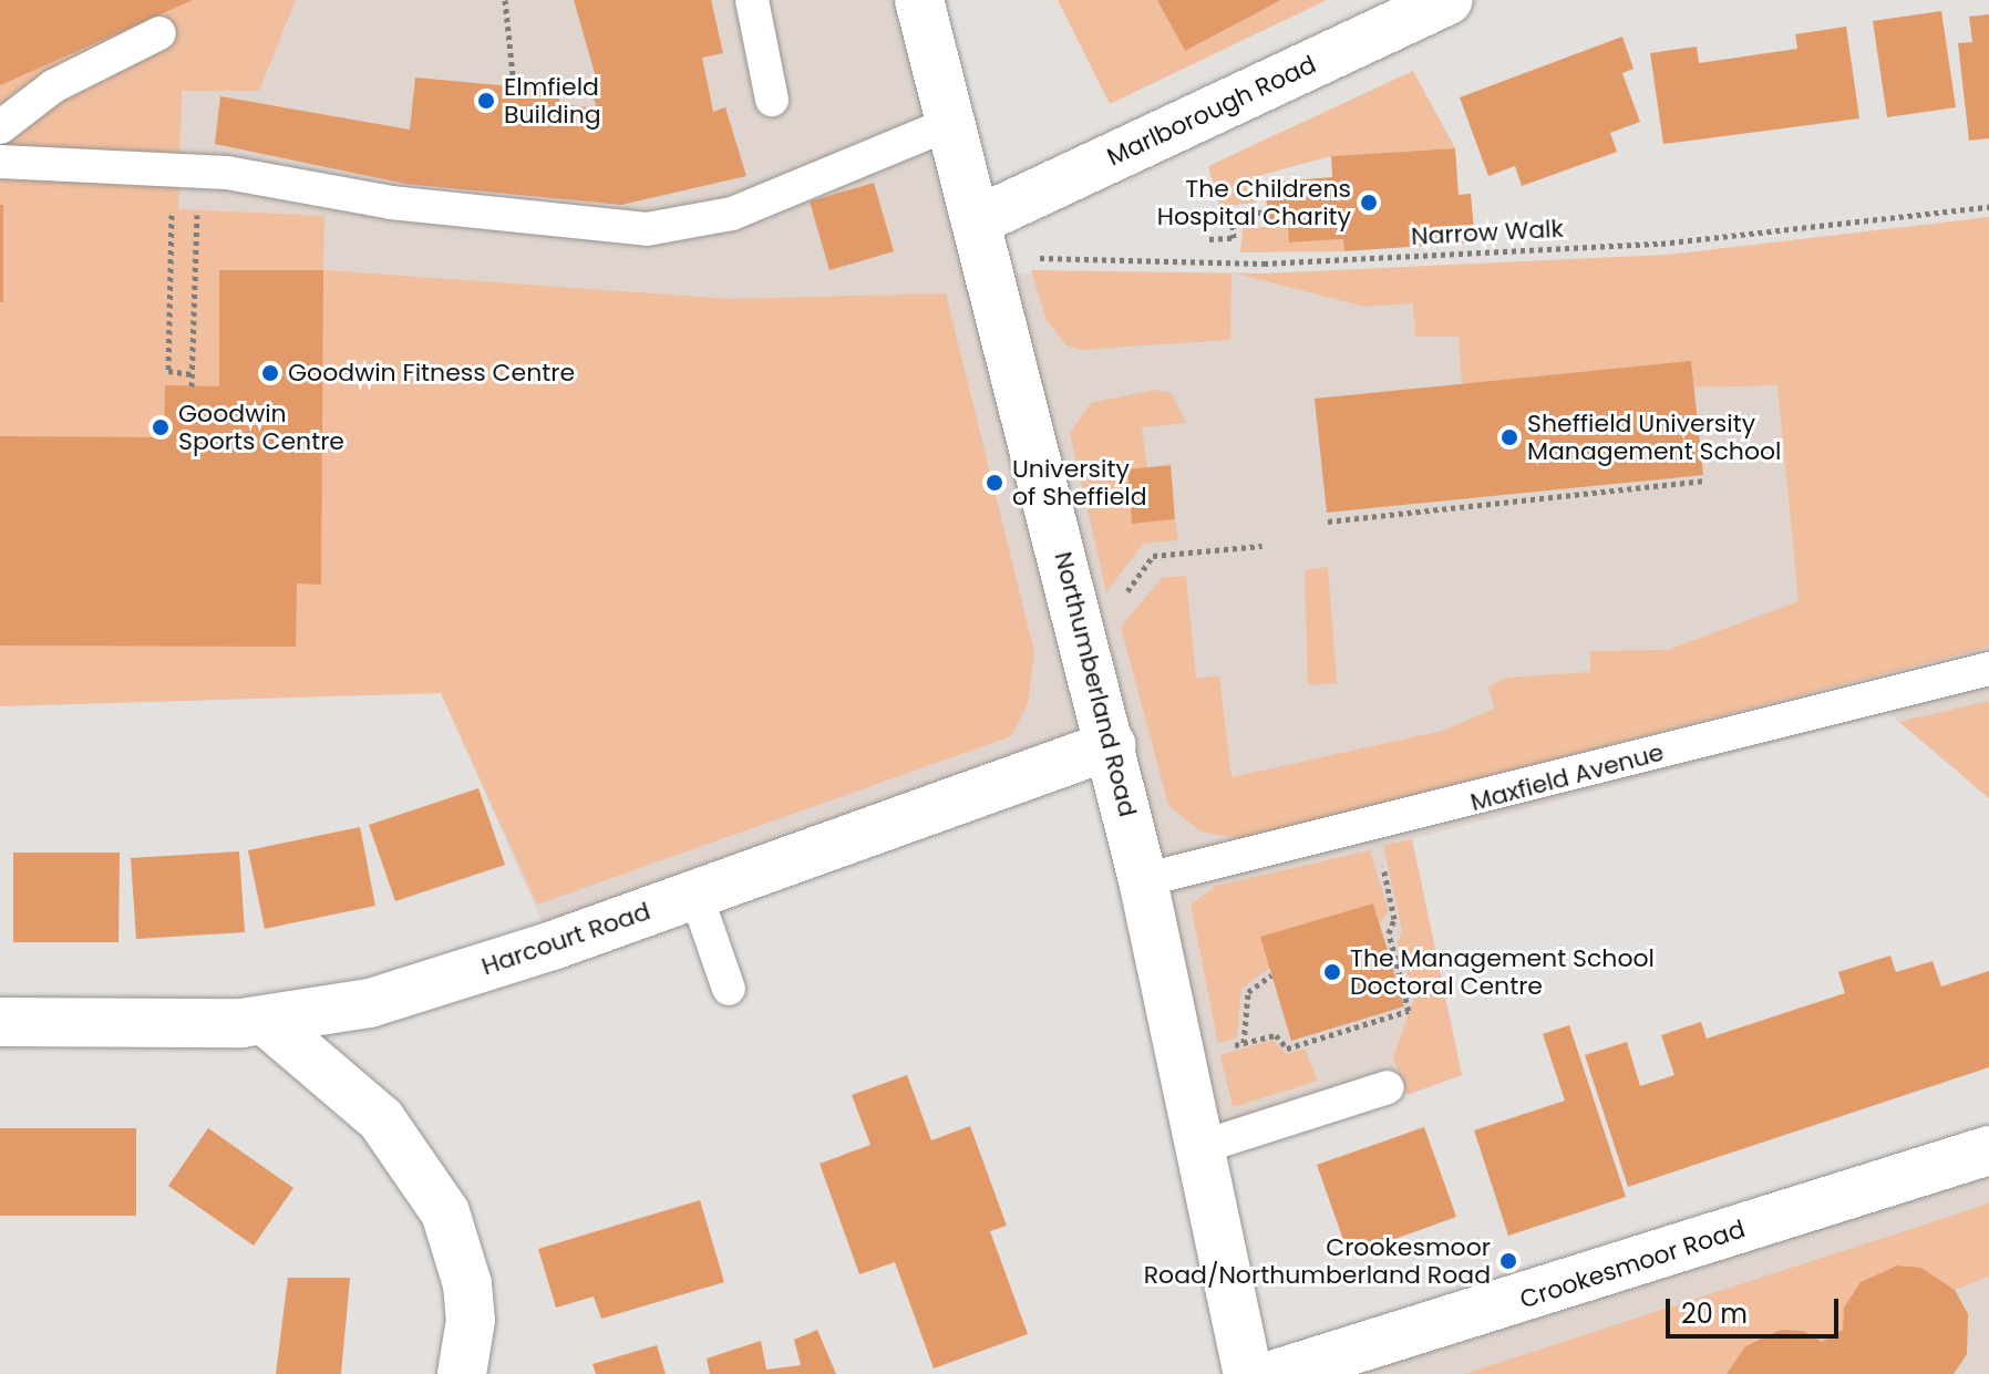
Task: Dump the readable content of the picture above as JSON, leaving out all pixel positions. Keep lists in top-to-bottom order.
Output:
{
  "streets": {
    "street": [
      "Marlborough Road",
      "Northumberland Road",
      "Harcourt Road",
      "Crookesmoor Road"
    ],
    "lane": ["Maxfield Avenue"],
    "path": ["Narrow Walk"]
  },
  "crossings": [
    ["Marlborough Road", "Narrow Walk"],
    ["Marlborough Road", "Northumberland Road"],
    ["Narrow Walk", "Northumberland Road"],
    ["Northumberland Road", "Maxfield Avenue"],
    ["Northumberland Road", "Harcourt Road"]
  ],
  "places": [
    "Elmfield Building",
    "The Childrens Hospital Charity",
    "Goodwin Fitness Centre",
    "Goodwin Sports Centre",
    "Sheffield University Management School",
    "University of Sheffield",
    "The Management School Doctoral Centre",
    "Crookesmoor Road/Northumberland Road"
  ],
  "scale_bar": "20 m"
}
